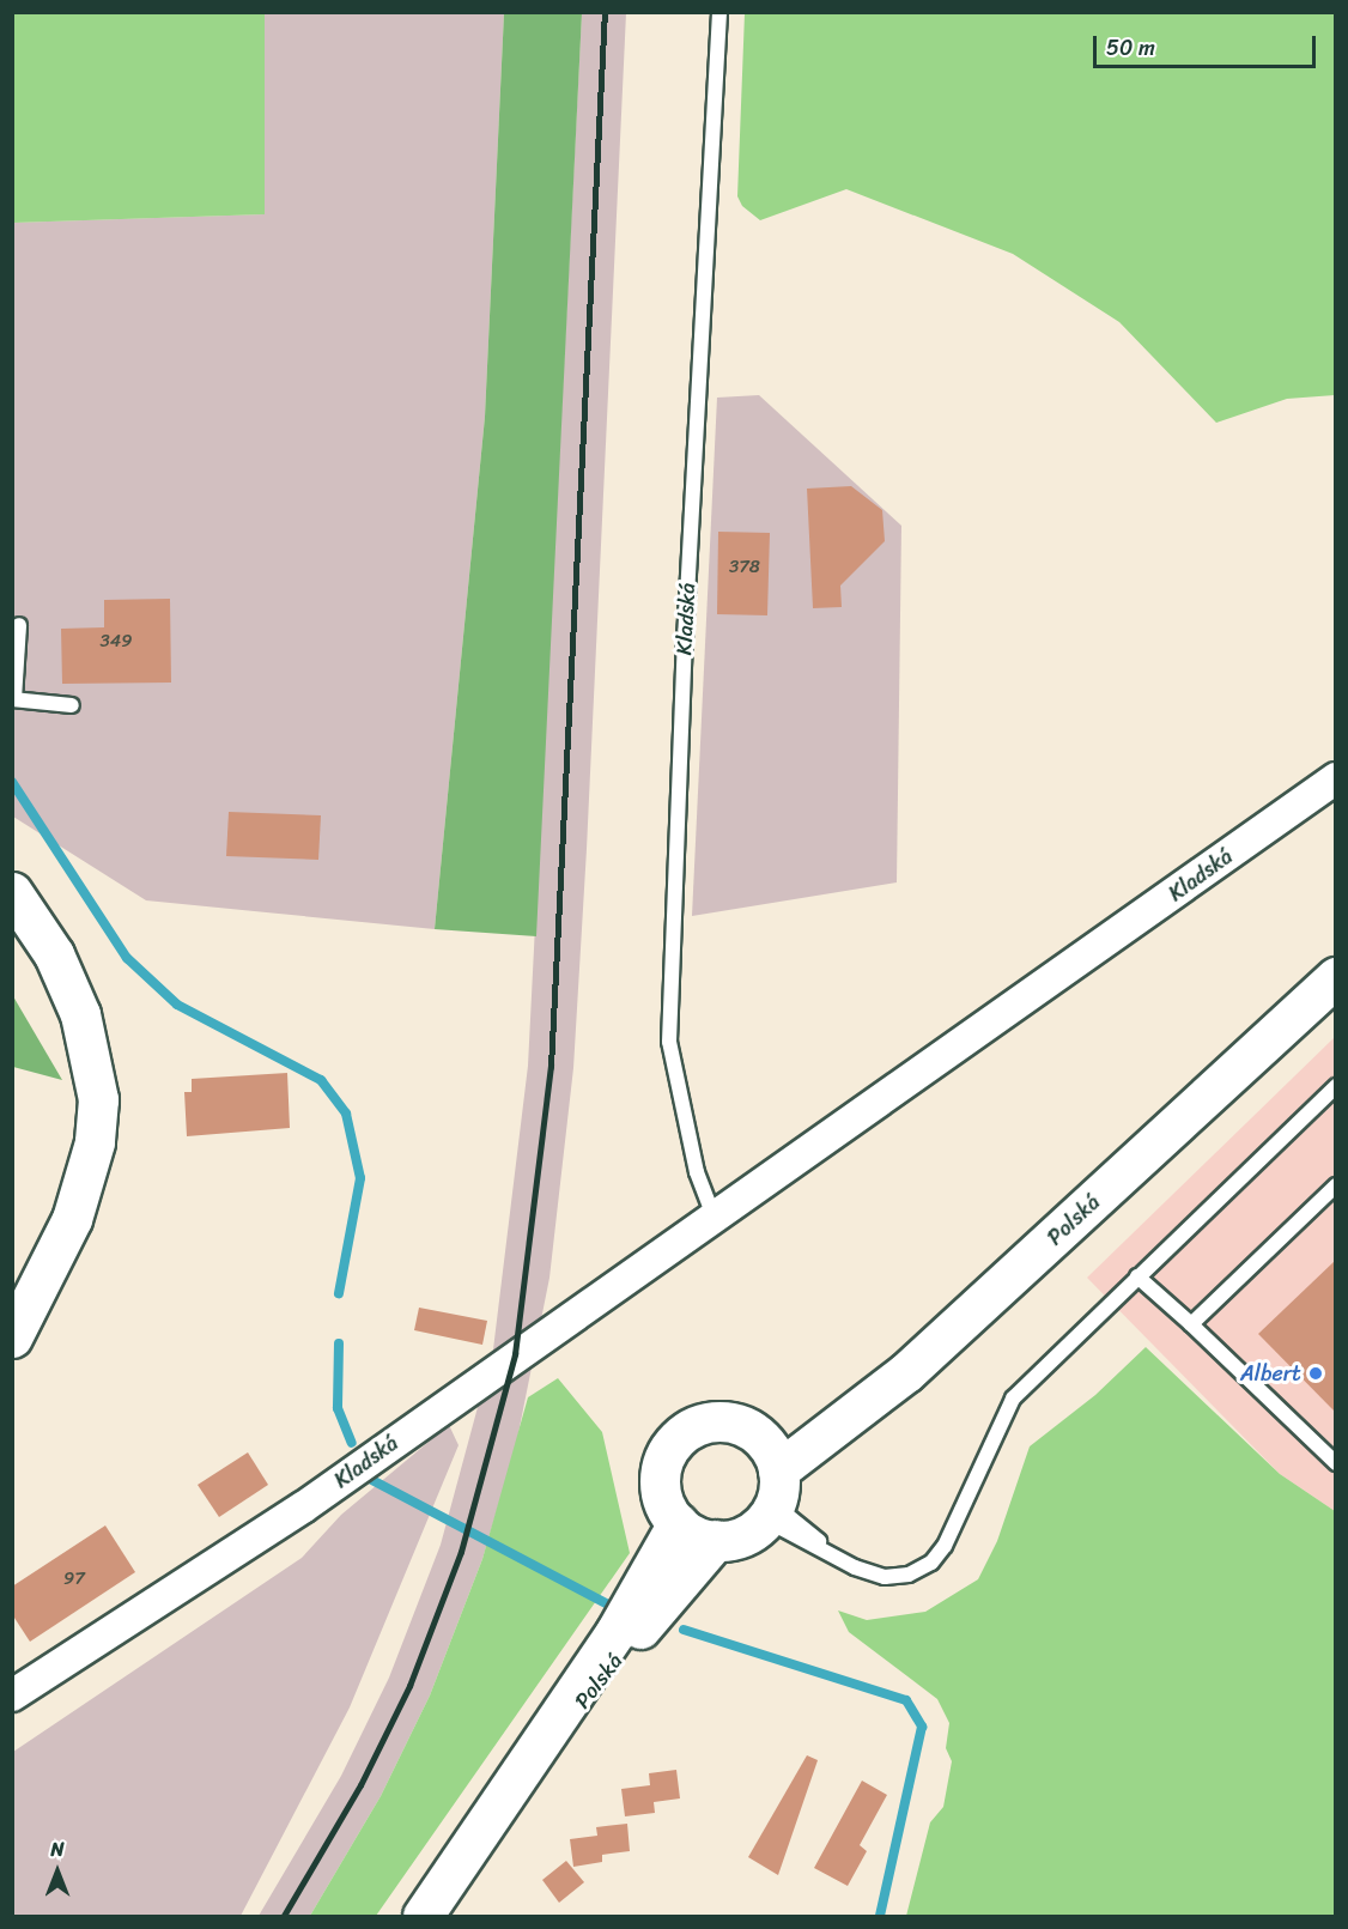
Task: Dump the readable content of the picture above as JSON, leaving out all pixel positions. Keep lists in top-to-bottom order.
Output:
{
  "streets": {
    "main road": ["Polská"],
    "street": ["Kladská"]
  },
  "places": ["Albert"],
  "house_numbers": ["378", "349", "97"],
  "scale_bar": "50 m",
  "north": "top"
}
